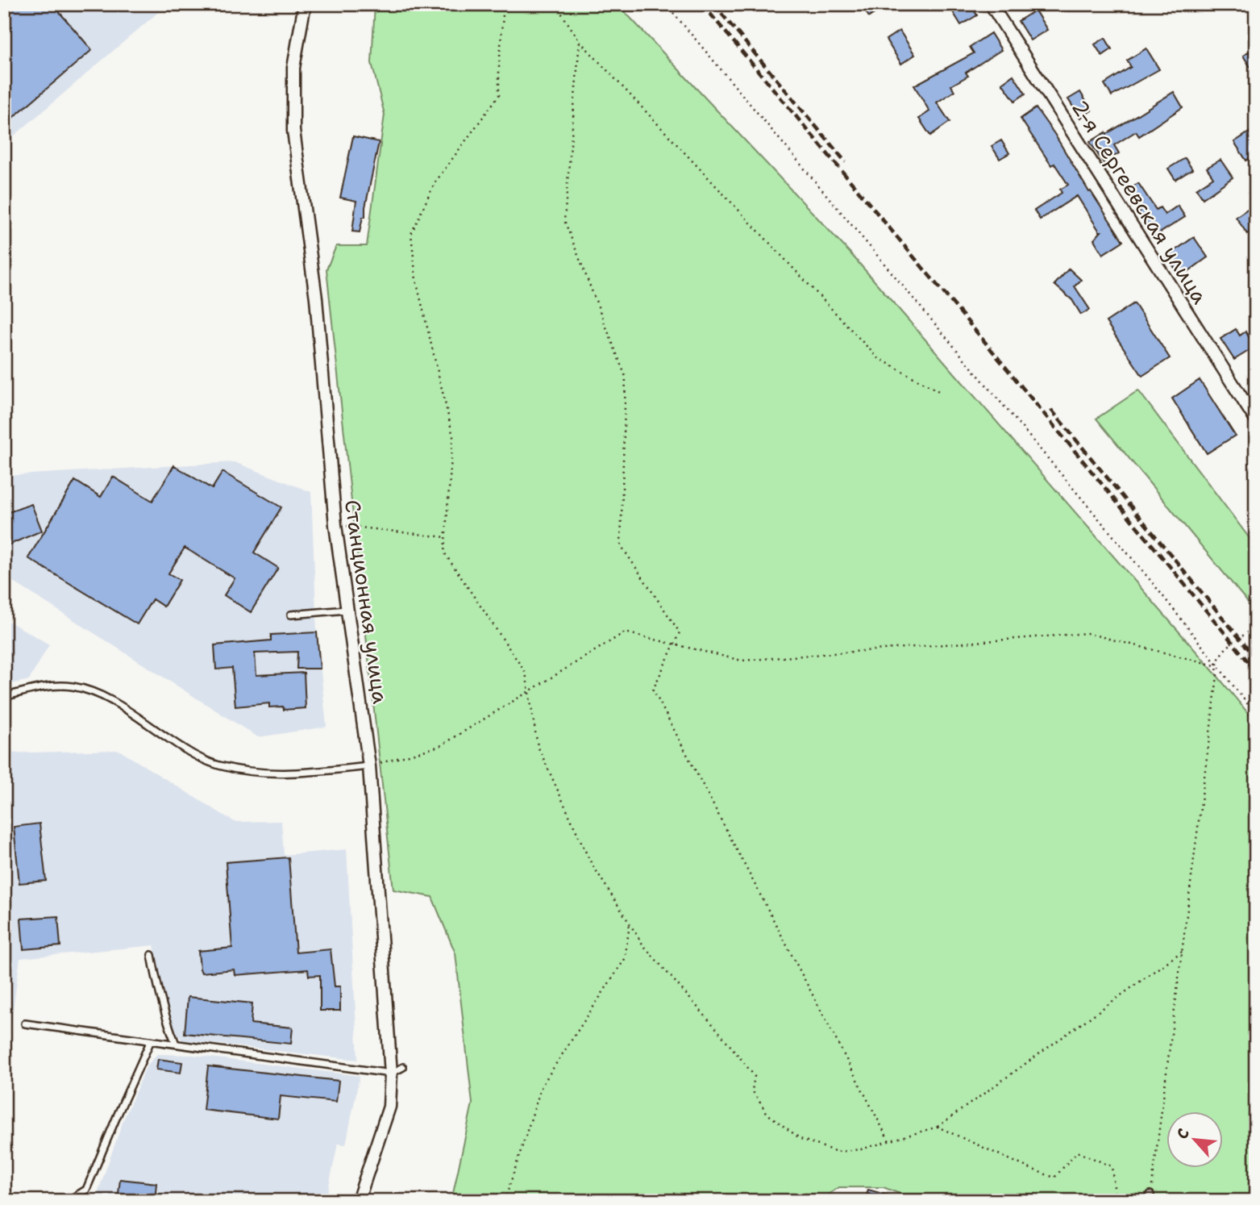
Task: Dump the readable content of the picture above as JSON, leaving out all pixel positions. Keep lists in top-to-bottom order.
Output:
{
  "streets": {
    "street": ["2-я Сергеевская улица", "Станционная улица"]
  },
  "north": "top left"
}
